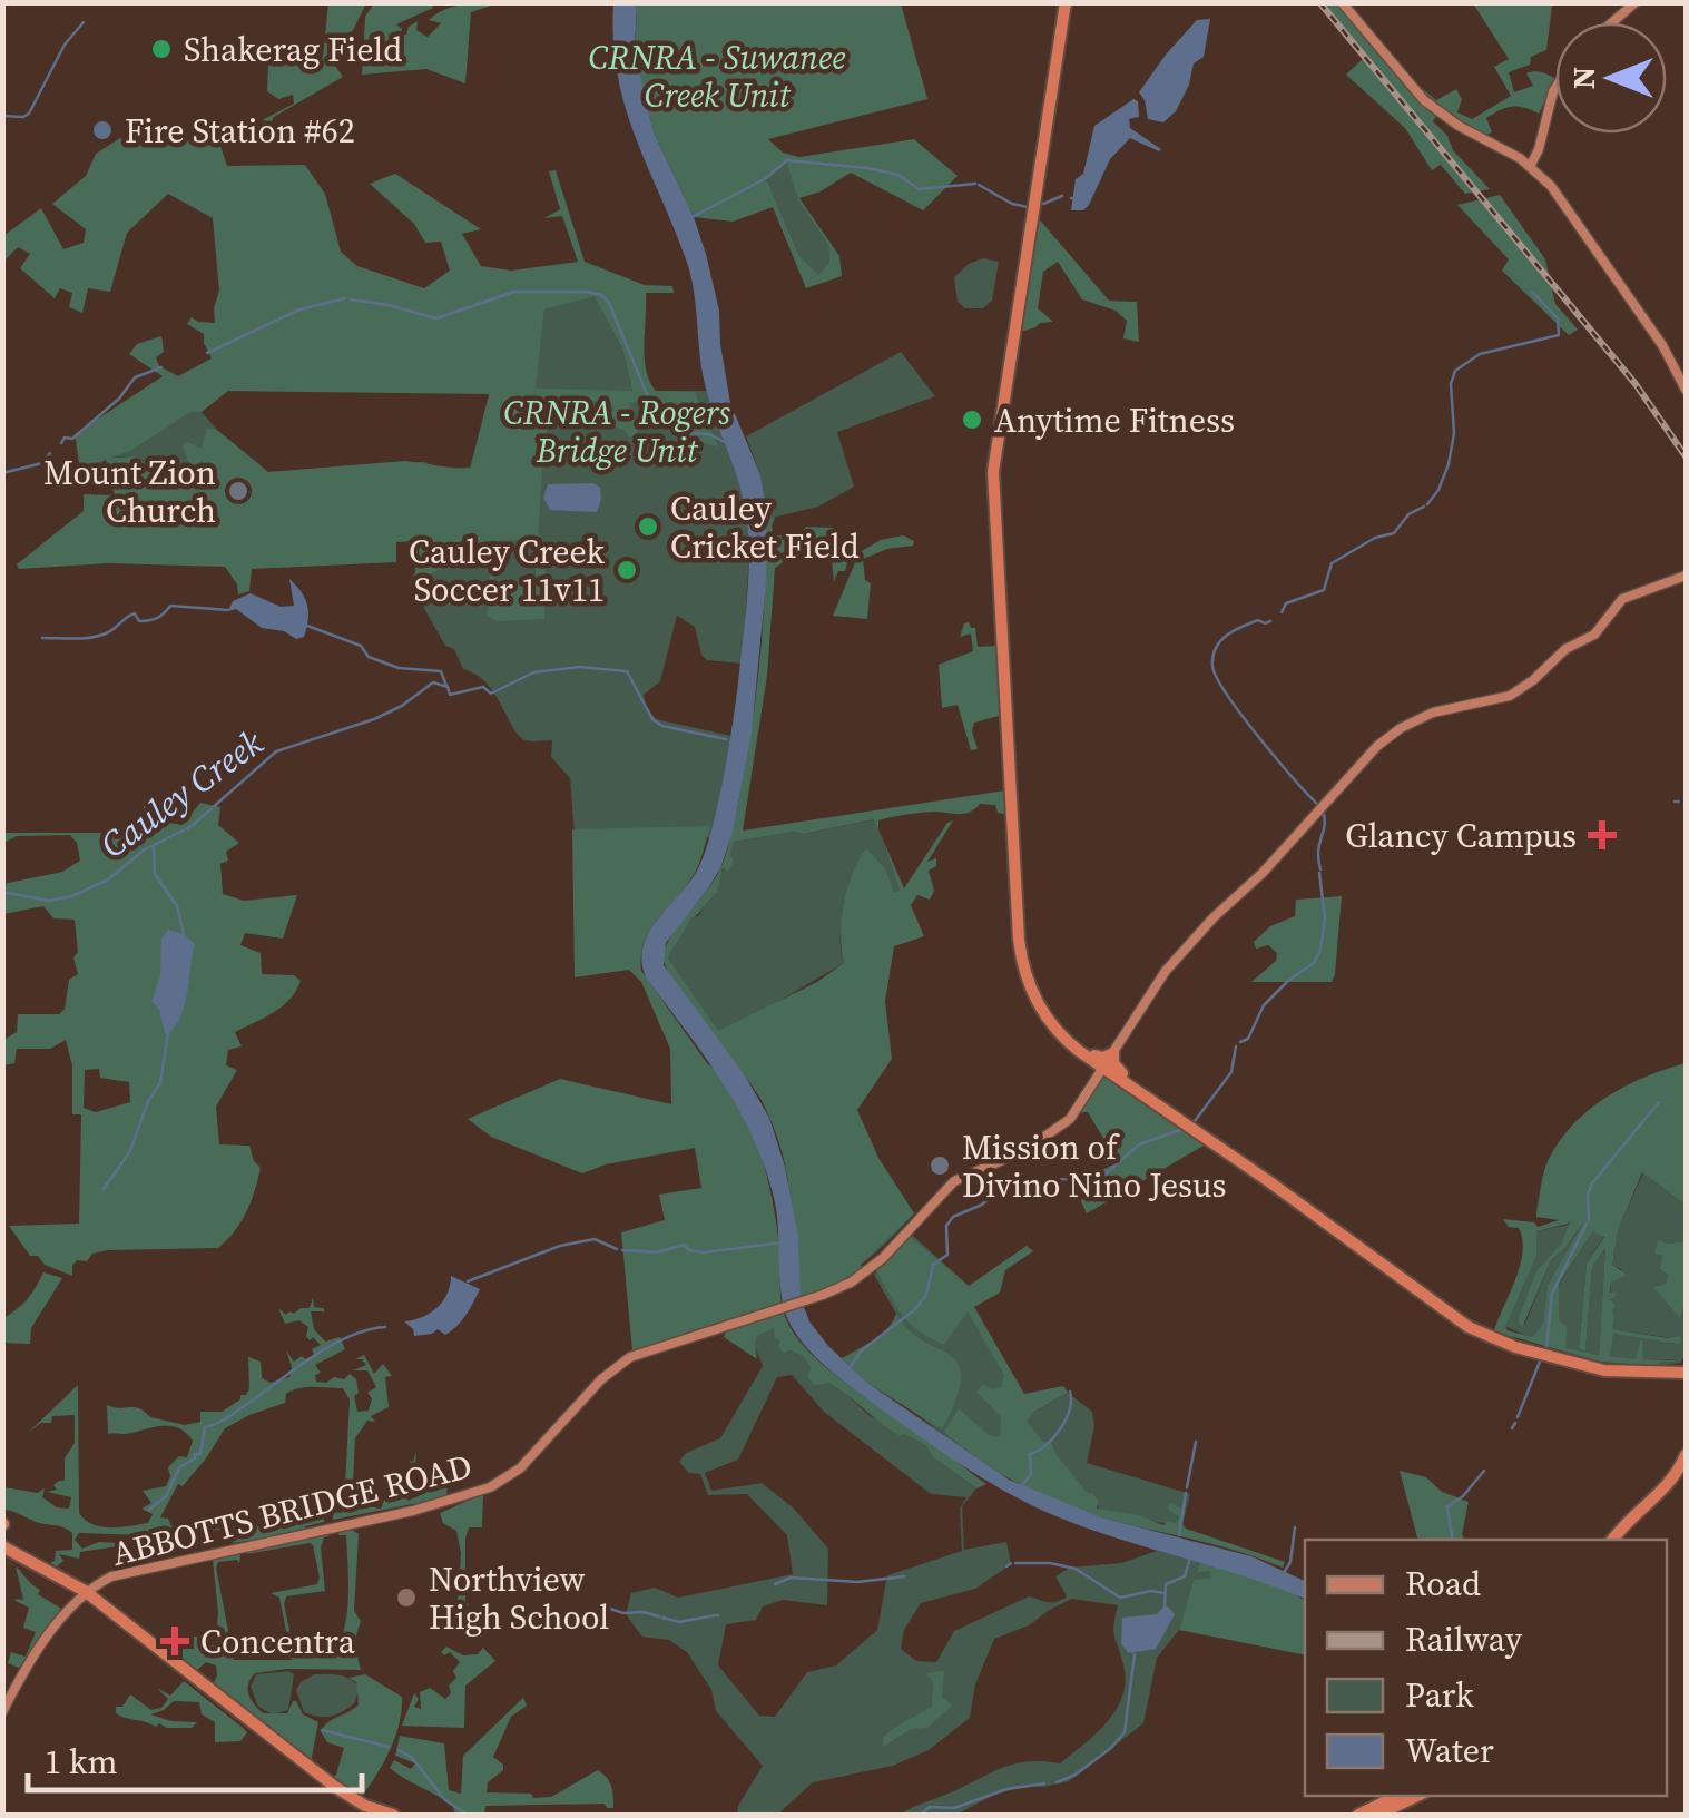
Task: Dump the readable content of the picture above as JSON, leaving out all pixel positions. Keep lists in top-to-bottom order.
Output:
{
  "streets": {
    "main road": ["ABBOTTS BRIDGE ROAD"]
  },
  "water": ["Cauley Creek"],
  "parks": ["CRNRA - Suwanee Creek Unit", "CRNRA - Rogers Bridge Unit"],
  "places": {
    "other": [
      "Shakerag Field",
      "Fire Station #62",
      "Anytime Fitness",
      "Mount Zion Church",
      "Cauley Cricket Field",
      "Cauley Creek Soccer 11v11",
      "Mission of Divino Nino Jesus",
      "Northview High School"
    ],
    "health": ["Glancy Campus", "Concentra"]
  },
  "legend": [
    "Road",
    "Railway",
    "Park",
    "Water"
  ],
  "scale_bar": "1 km",
  "north": "left"
}
